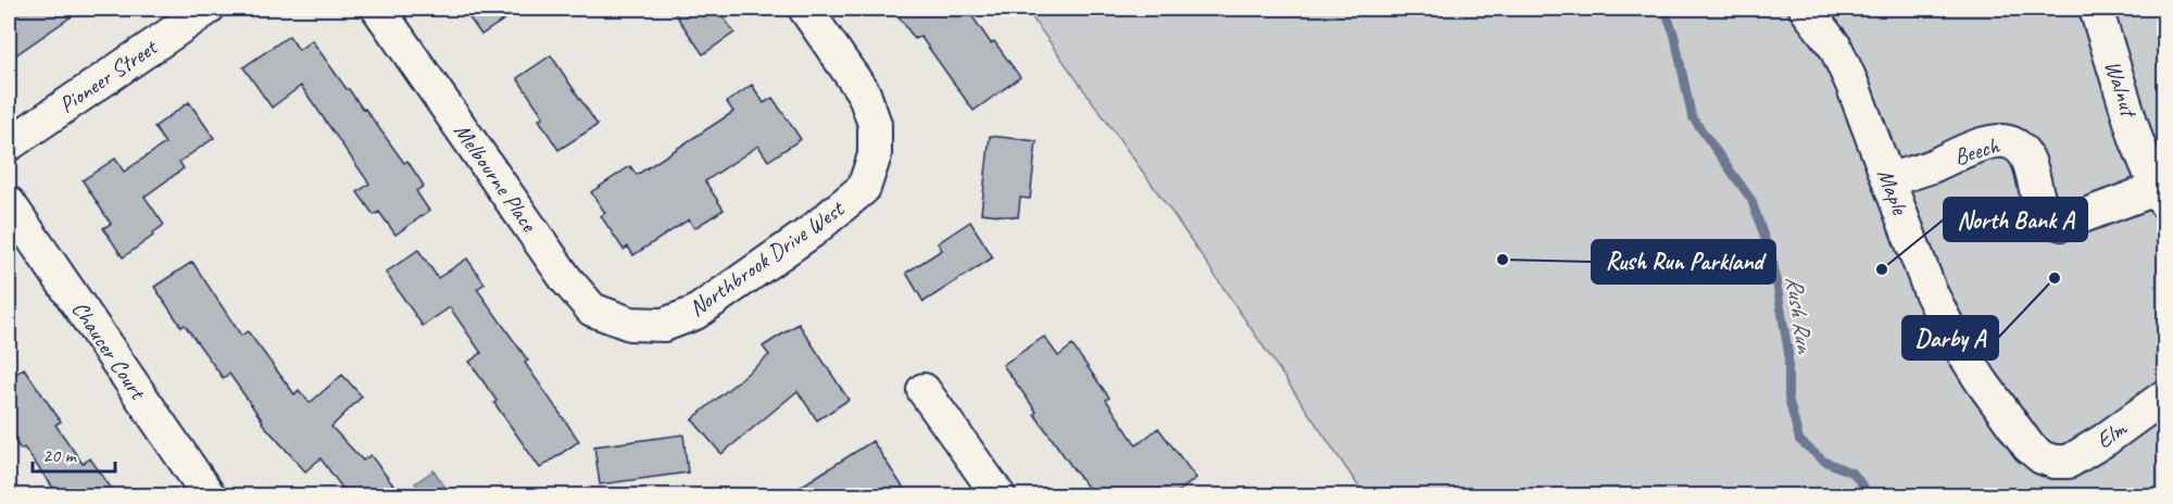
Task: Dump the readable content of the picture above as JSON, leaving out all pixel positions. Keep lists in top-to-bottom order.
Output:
{
  "streets": {
    "street": [
      "Pioneer Street",
      "Walnut",
      "Beech",
      "Melbourne Place",
      "Maple",
      "Northbrook Drive West",
      "Chaucer Court",
      "Elm"
    ]
  },
  "crossings": [
    ["Walnut", "Beech"],
    ["Beech", "Maple"],
    ["Melbourne Place", "Northbrook Drive West"],
    ["Maple", "Elm"]
  ],
  "water": ["Rush Run"],
  "places": ["Rush Run Parkland", "North Bank A", "Darby A"],
  "scale_bar": "20 m"
}
